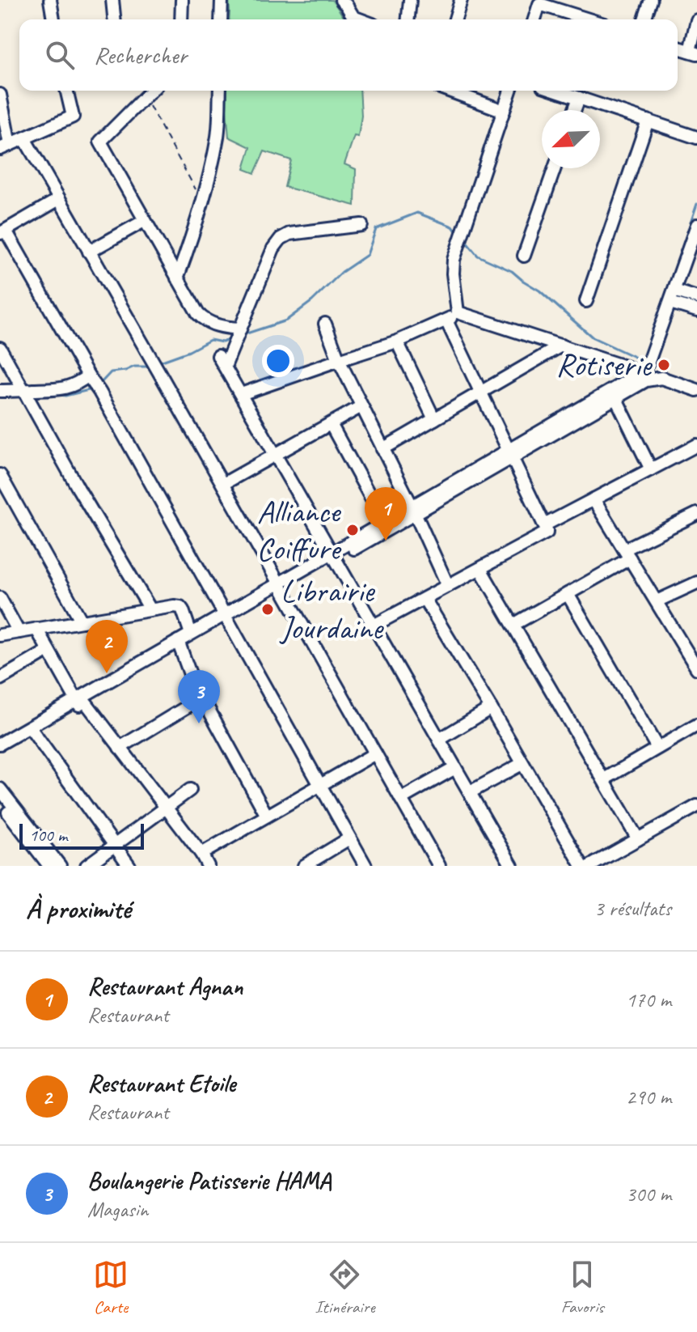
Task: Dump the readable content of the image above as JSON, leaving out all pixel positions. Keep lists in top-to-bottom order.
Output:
{
  "places": ["Rotiserie", "Alliance Coiffure", "Librairie Jourdaine"],
  "scale_bar": "100 m",
  "north": "bottom left",
  "page": {
    "search": "Rechercher",
    "pins": ["1", "2", "3"],
    "scale": "100 m",
    "heading": ["À proximité", "3 résultats"],
    "list": [
      {
        "mark": "1",
        "name": "Restaurant Agnan",
        "note": "Restaurant",
        "value": "170 m"
      },
      {
        "mark": "2",
        "name": "Restaurant Etoile",
        "note": "Restaurant",
        "value": "290 m"
      },
      {
        "mark": "3",
        "name": "Boulangerie Patisserie HAMA",
        "note": "Magasin",
        "value": "300 m"
      }
    ],
    "nav": ["Carte", "Itinéraire", "Favoris"]
  }
}
